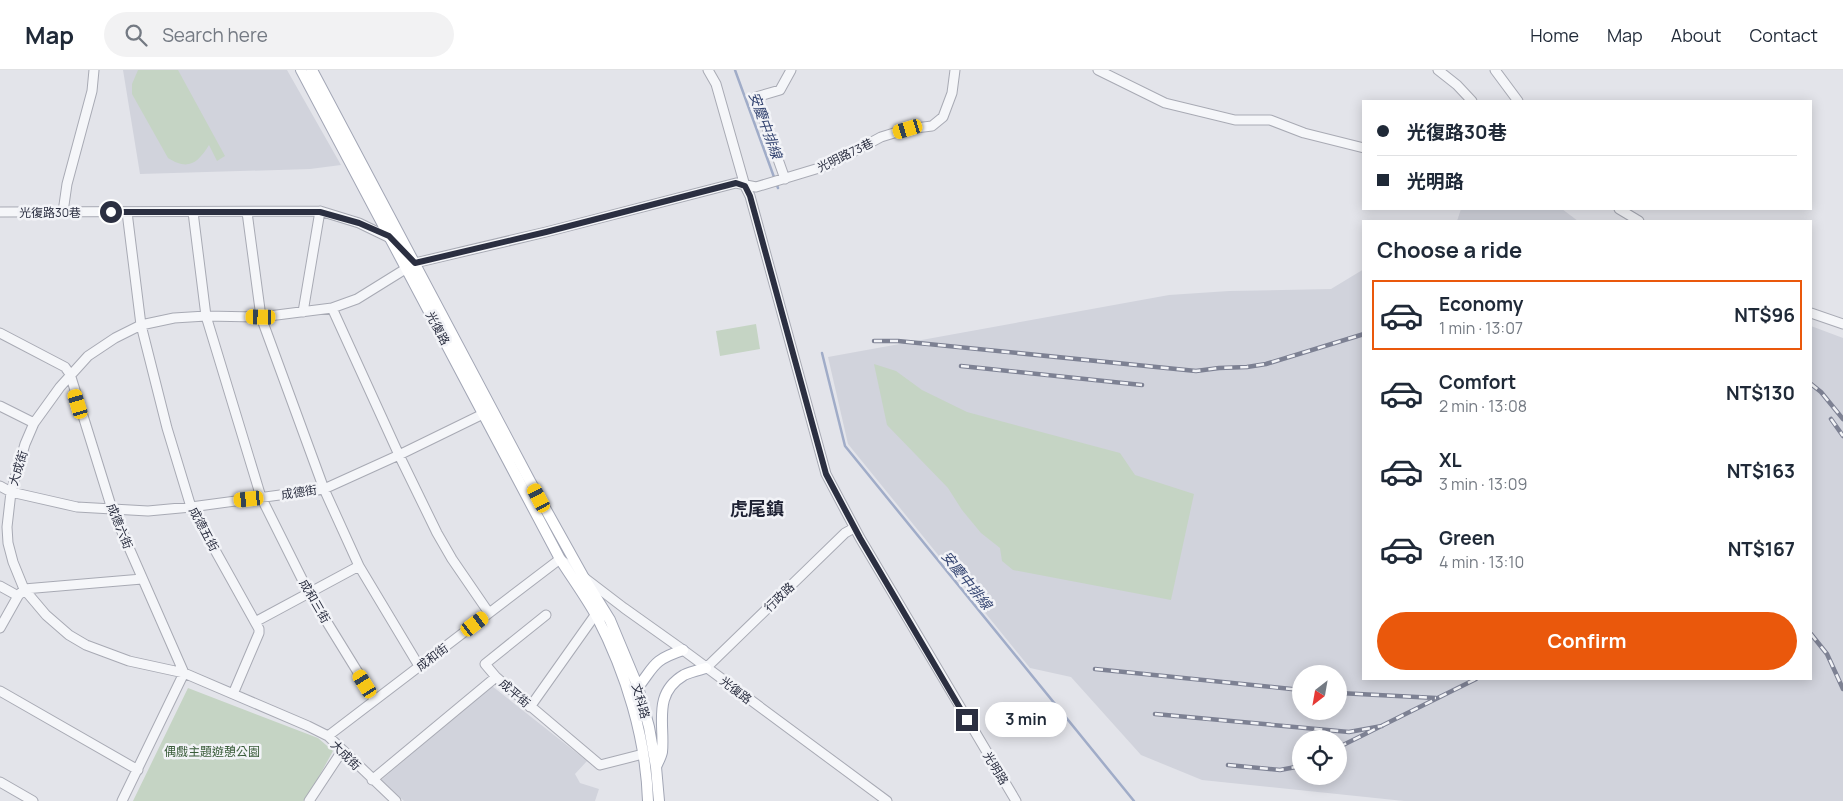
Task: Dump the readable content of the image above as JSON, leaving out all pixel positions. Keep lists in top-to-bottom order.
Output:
{
  "streets": {
    "main road": ["光復路", "文科路"],
    "street": [
      "光明路73巷",
      "光復路30巷",
      "大成街",
      "成德街",
      "成德六街",
      "成德五街",
      "行政路",
      "成和三街",
      "成和街",
      "成平街",
      "光明路"
    ]
  },
  "crossings": [
    ["光明路73巷", "光明路"],
    ["光復路30巷", "光復路"],
    ["光復路30巷", "成德五街"],
    ["光復路30巷", "成和三街"],
    ["光復路", "大成街"],
    ["光復路", "成德街"],
    ["光復路", "行政路"],
    ["光復路", "成和街"],
    ["光復路", "文科路"],
    ["大成街", "成德街"],
    ["大成街", "成德六街"],
    ["大成街", "成德五街"],
    ["大成街", "成和三街"],
    ["大成街", "成和街"],
    ["大成街", "成平街"],
    ["成德街", "成德六街"],
    ["成德街", "成德五街"],
    ["成德街", "成和三街"],
    ["行政路", "光明路"],
    ["成和三街", "成和街"],
    ["成和街", "文科路"],
    ["成平街", "文科路"]
  ],
  "districts": ["虎尾鎮"],
  "water": ["安慶中排線"],
  "parks": ["偶戲主題遊憩公園"],
  "north": "bottom left",
  "page": {
    "header": "Map",
    "search": "Search here",
    "nav": [
      "Home",
      "Map",
      "About",
      "Contact"
    ],
    "banner": ["光復路30巷", "光明路"],
    "heading": "Choose a ride",
    "list": [
      {
        "name": "Economy",
        "note": "1 min · 13:07",
        "value": "NT$96"
      },
      {
        "name": "Comfort",
        "note": "2 min · 13:08",
        "value": "NT$130"
      },
      {
        "name": "XL",
        "note": "3 min · 13:09",
        "value": "NT$163"
      },
      {
        "name": "Green",
        "note": "4 min · 13:10",
        "value": "NT$167"
      }
    ],
    "buttons": "Confirm",
    "bubble": "3 min"
  }
}
